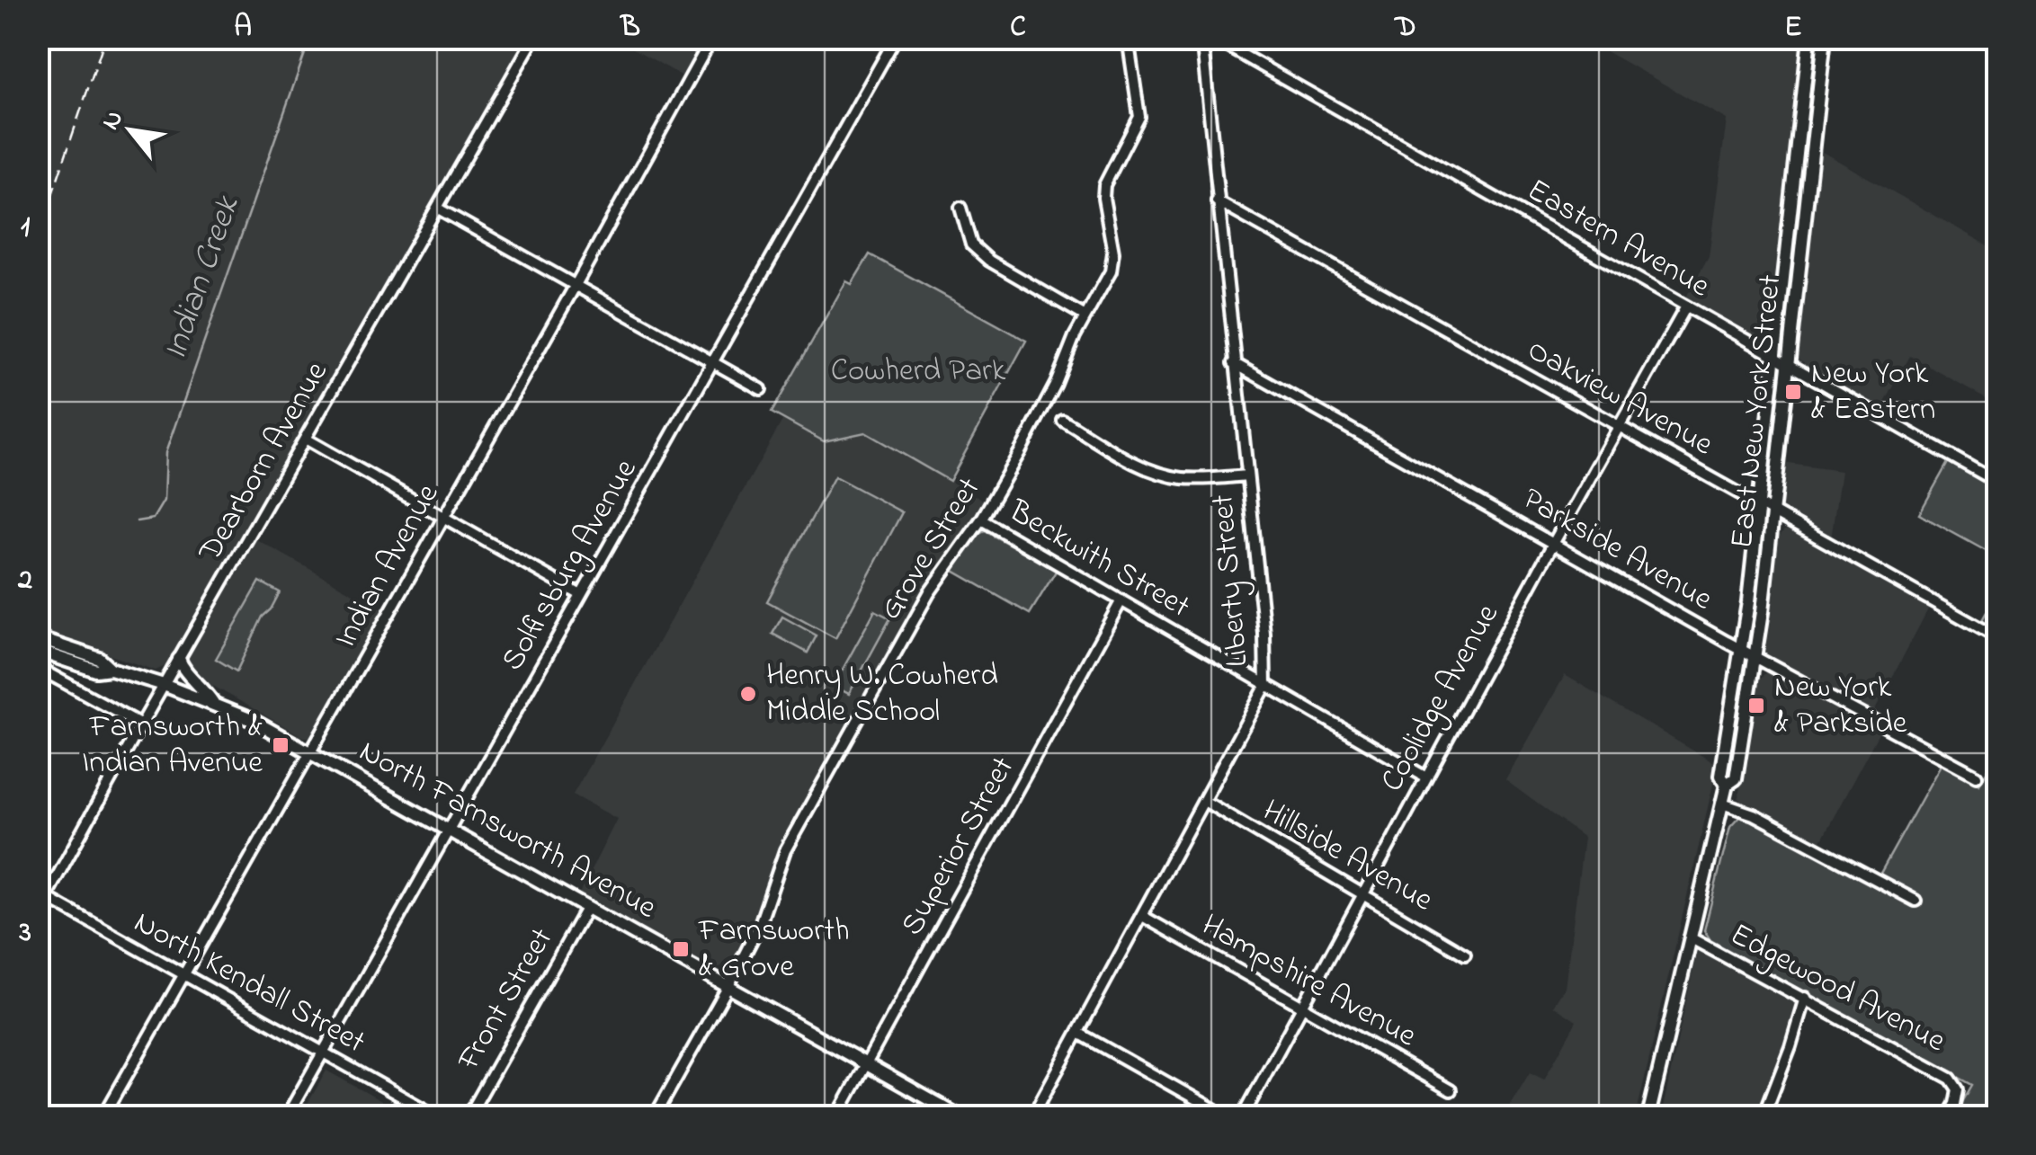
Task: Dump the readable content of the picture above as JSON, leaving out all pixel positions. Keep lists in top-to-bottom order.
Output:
{
  "streets": {
    "main road": ["East New York Street", "North Farnsworth Avenue"],
    "street": [
      "Eastern Avenue",
      "Oakview Avenue",
      "Dearborn Avenue",
      "Grove Street",
      "Parkside Avenue",
      "Beckwith Street",
      "Solfisburg Avenue",
      "Indian Avenue",
      "Liberty Street",
      "Coolidge Avenue",
      "Superior Street",
      "Hillside Avenue",
      "Hampshire Avenue",
      "North Kendall Street",
      "Edgewood Avenue",
      "Front Street"
    ]
  },
  "crossings": [
    ["Eastern Avenue", "East New York Street"],
    ["Eastern Avenue", "Coolidge Avenue"],
    ["Oakview Avenue", "East New York Street"],
    ["Oakview Avenue", "Liberty Street"],
    ["Oakview Avenue", "Coolidge Avenue"],
    ["East New York Street", "Parkside Avenue"],
    ["East New York Street", "Edgewood Avenue"],
    ["Dearborn Avenue", "North Farnsworth Avenue"],
    ["Dearborn Avenue", "North Kendall Street"],
    ["Grove Street", "Beckwith Street"],
    ["Grove Street", "North Farnsworth Avenue"],
    ["Parkside Avenue", "Liberty Street"],
    ["Parkside Avenue", "Coolidge Avenue"],
    ["Beckwith Street", "Liberty Street"],
    ["Beckwith Street", "Coolidge Avenue"],
    ["Beckwith Street", "Superior Street"],
    ["Solfisburg Avenue", "North Farnsworth Avenue"],
    ["Solfisburg Avenue", "North Kendall Street"],
    ["Indian Avenue", "North Farnsworth Avenue"],
    ["Indian Avenue", "North Kendall Street"],
    ["Liberty Street", "Hillside Avenue"],
    ["Liberty Street", "Hampshire Avenue"],
    ["Coolidge Avenue", "Hillside Avenue"],
    ["Coolidge Avenue", "Hampshire Avenue"],
    ["North Farnsworth Avenue", "Superior Street"],
    ["North Farnsworth Avenue", "Front Street"]
  ],
  "water": ["Indian Creek"],
  "parks": ["Cowherd Park"],
  "places": {
    "transit": [
      "New York & Eastern",
      "New York & Parkside",
      "Farnsworth & Indian Avenue",
      "Farnsworth & Grove"
    ],
    "other": ["Henry W. Cowherd Middle School"]
  },
  "north": "top left",
  "grid": {
    "columns": [
      "A",
      "B",
      "C",
      "D",
      "E"
    ],
    "rows": ["1", "2", "3"]
  }
}
